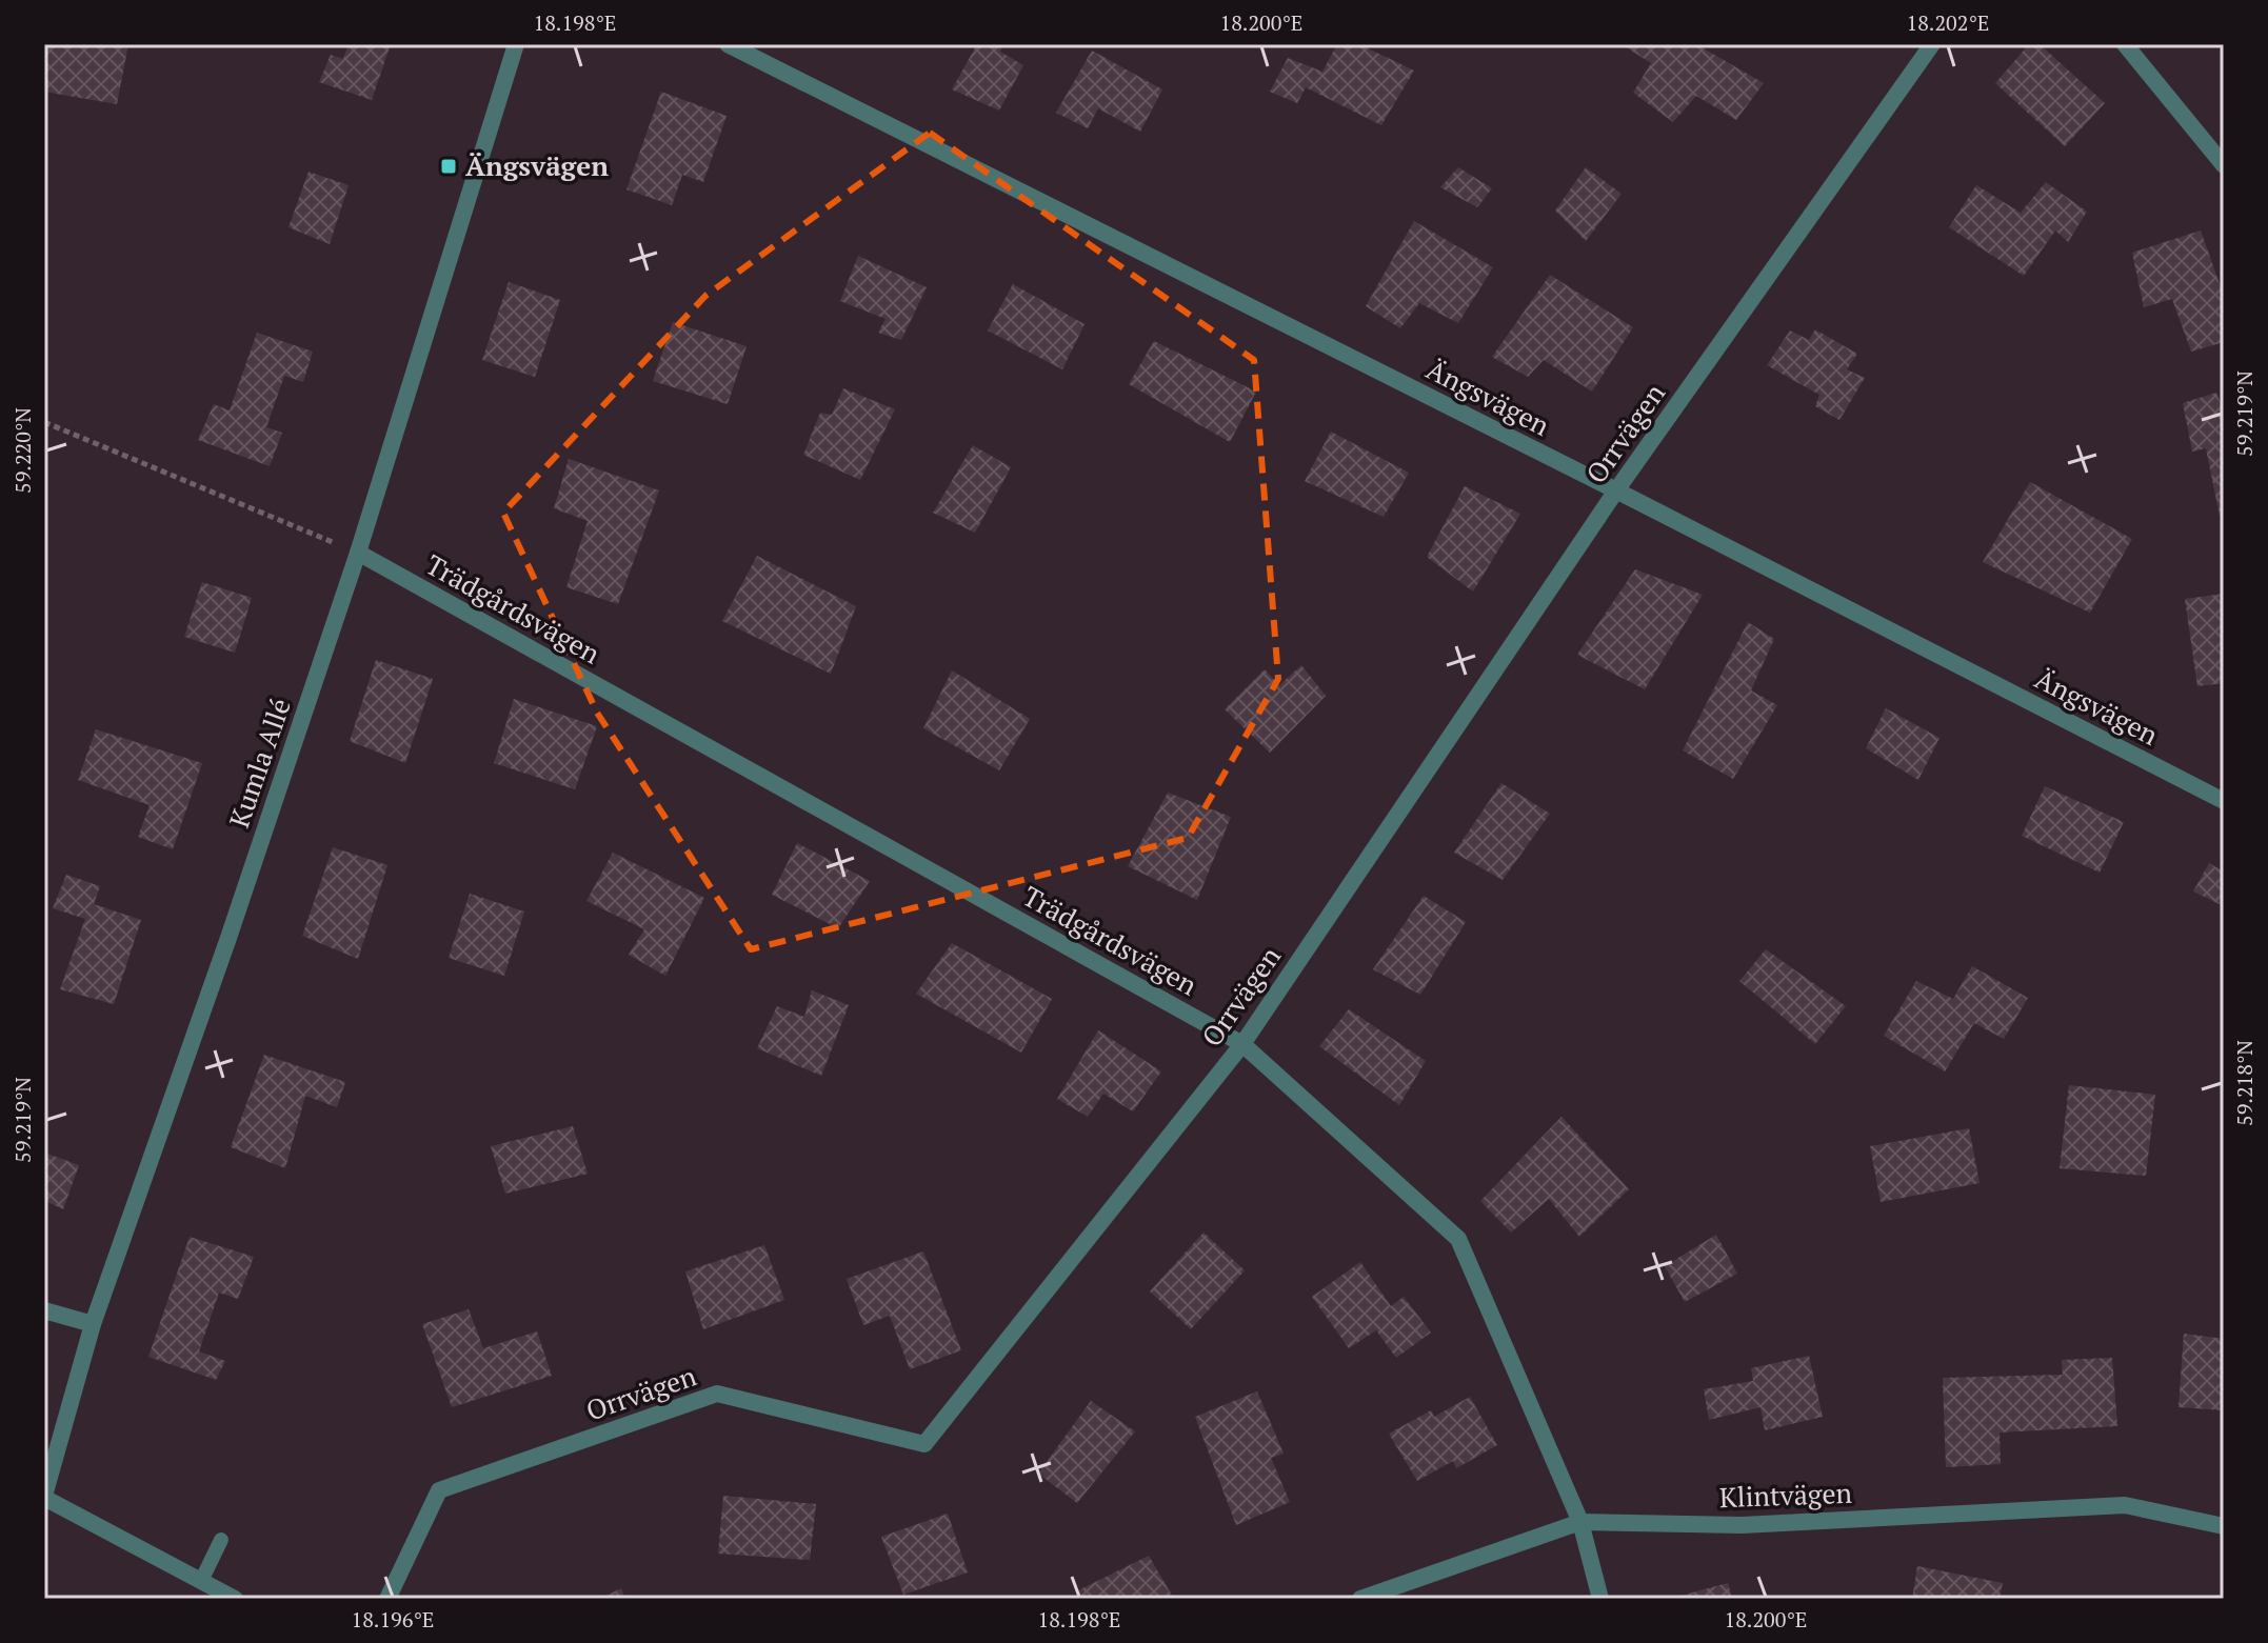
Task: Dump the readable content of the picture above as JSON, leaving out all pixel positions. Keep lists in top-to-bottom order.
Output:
{
  "streets": {
    "street": [
      "Ängsvägen",
      "Orrvägen",
      "Trädgårdsvägen",
      "Kumla Allé",
      "Klintvägen"
    ]
  },
  "crossings": [
    ["Ängsvägen", "Orrvägen"],
    ["Orrvägen", "Trädgårdsvägen"],
    ["Trädgårdsvägen", "Kumla Allé"],
    ["Trädgårdsvägen", "Klintvägen"]
  ],
  "places": {
    "transit": ["Ängsvägen"]
  },
  "coordinates": [
    "18.198°E",
    "18.200°E",
    "18.202°E",
    "59.219°N",
    "59.220°N",
    "59.218°N",
    "18.196°E"
  ]
}
